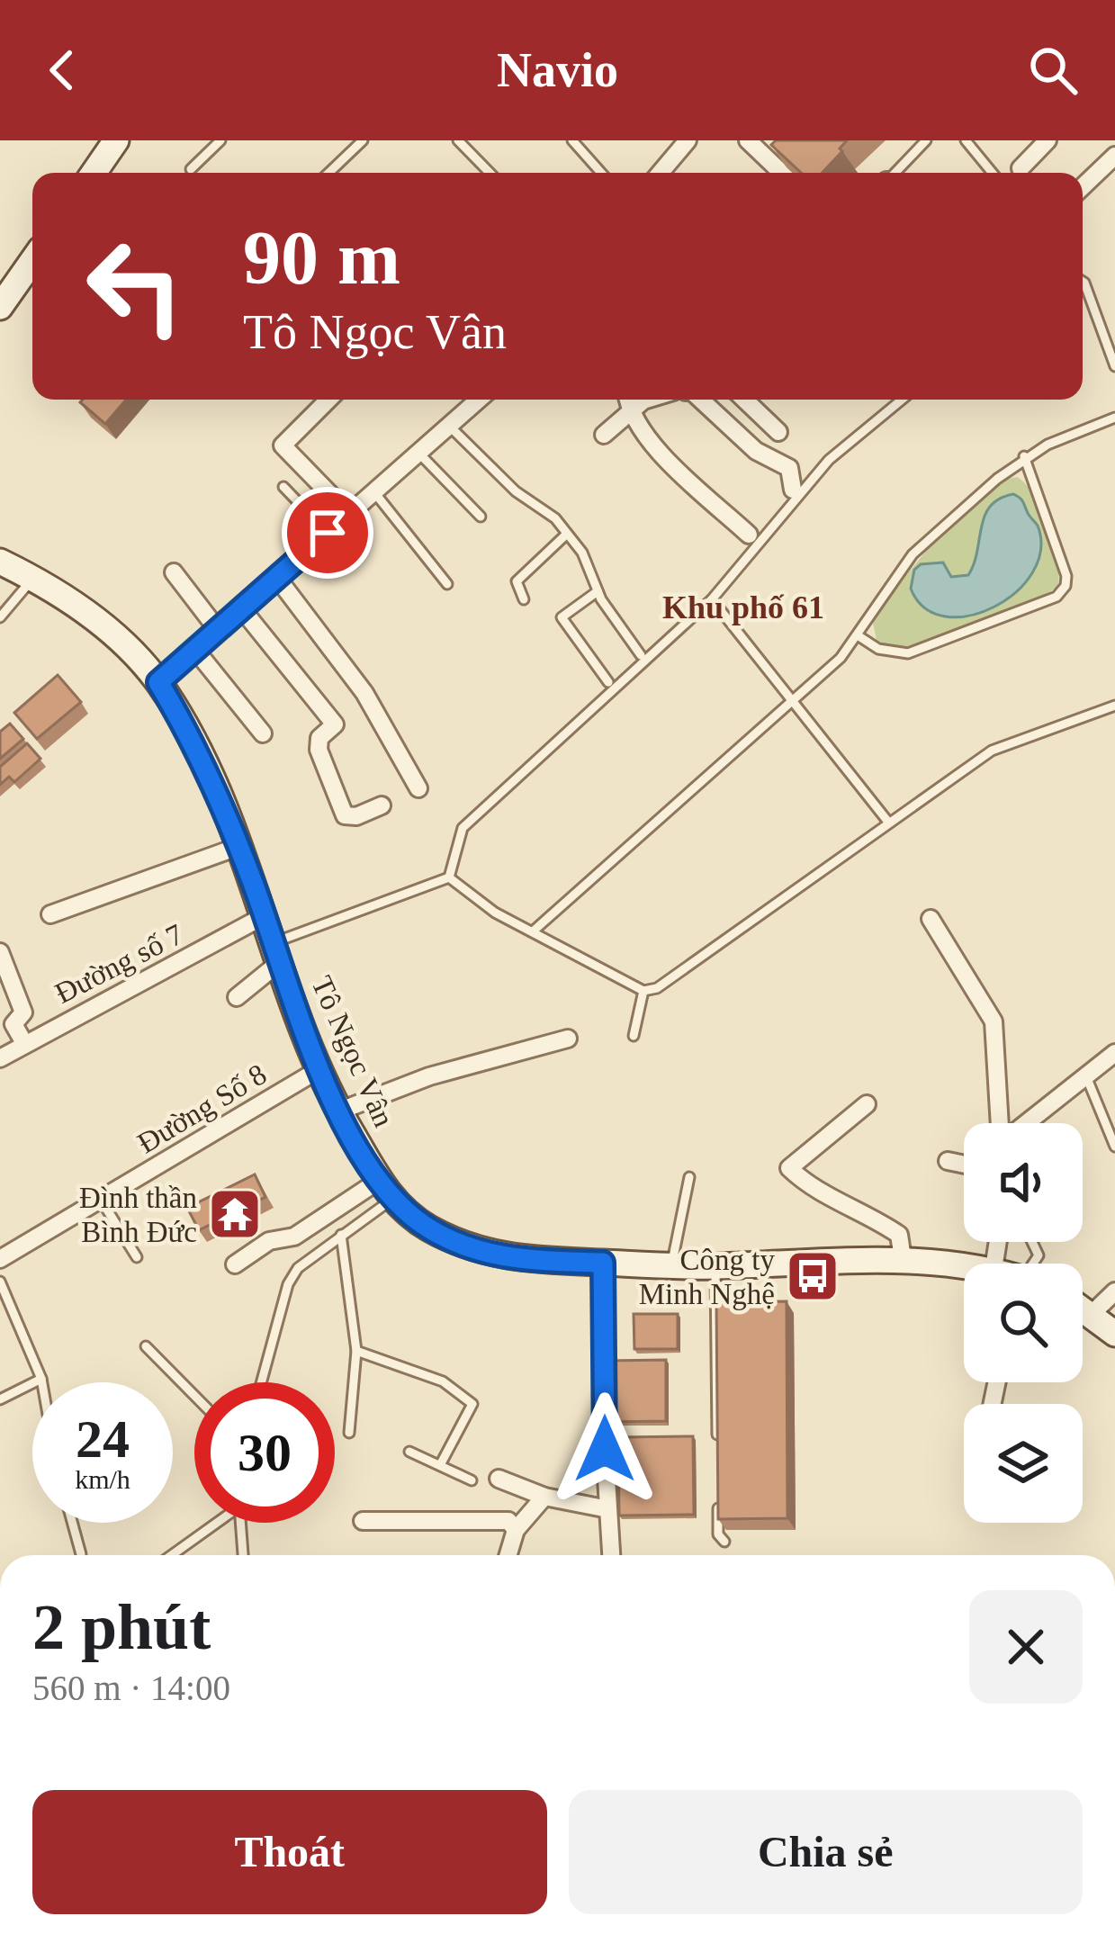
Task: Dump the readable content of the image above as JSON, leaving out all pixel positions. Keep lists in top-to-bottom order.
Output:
{
  "streets": {
    "main road": ["Tô Ngọc Vân"],
    "street": ["Đường số 7", "Đường Số 8"]
  },
  "crossings": [
    ["Đường số 7", "Tô Ngọc Vân"],
    ["Tô Ngọc Vân", "Đường Số 8"]
  ],
  "districts": ["Khu phố 61"],
  "places": {
    "temple": ["Đình thần Bình Đức"],
    "bus stop": ["Công ty Minh Nghệ"]
  },
  "page": {
    "header": "Navio",
    "turn": ["90 m", "Tô Ngọc Vân"],
    "speed": "24 km/h",
    "limit": "30",
    "heading": ["2 phút", "560 m · 14:00"],
    "buttons": ["Thoát", "Chia sẻ"]
  }
}
